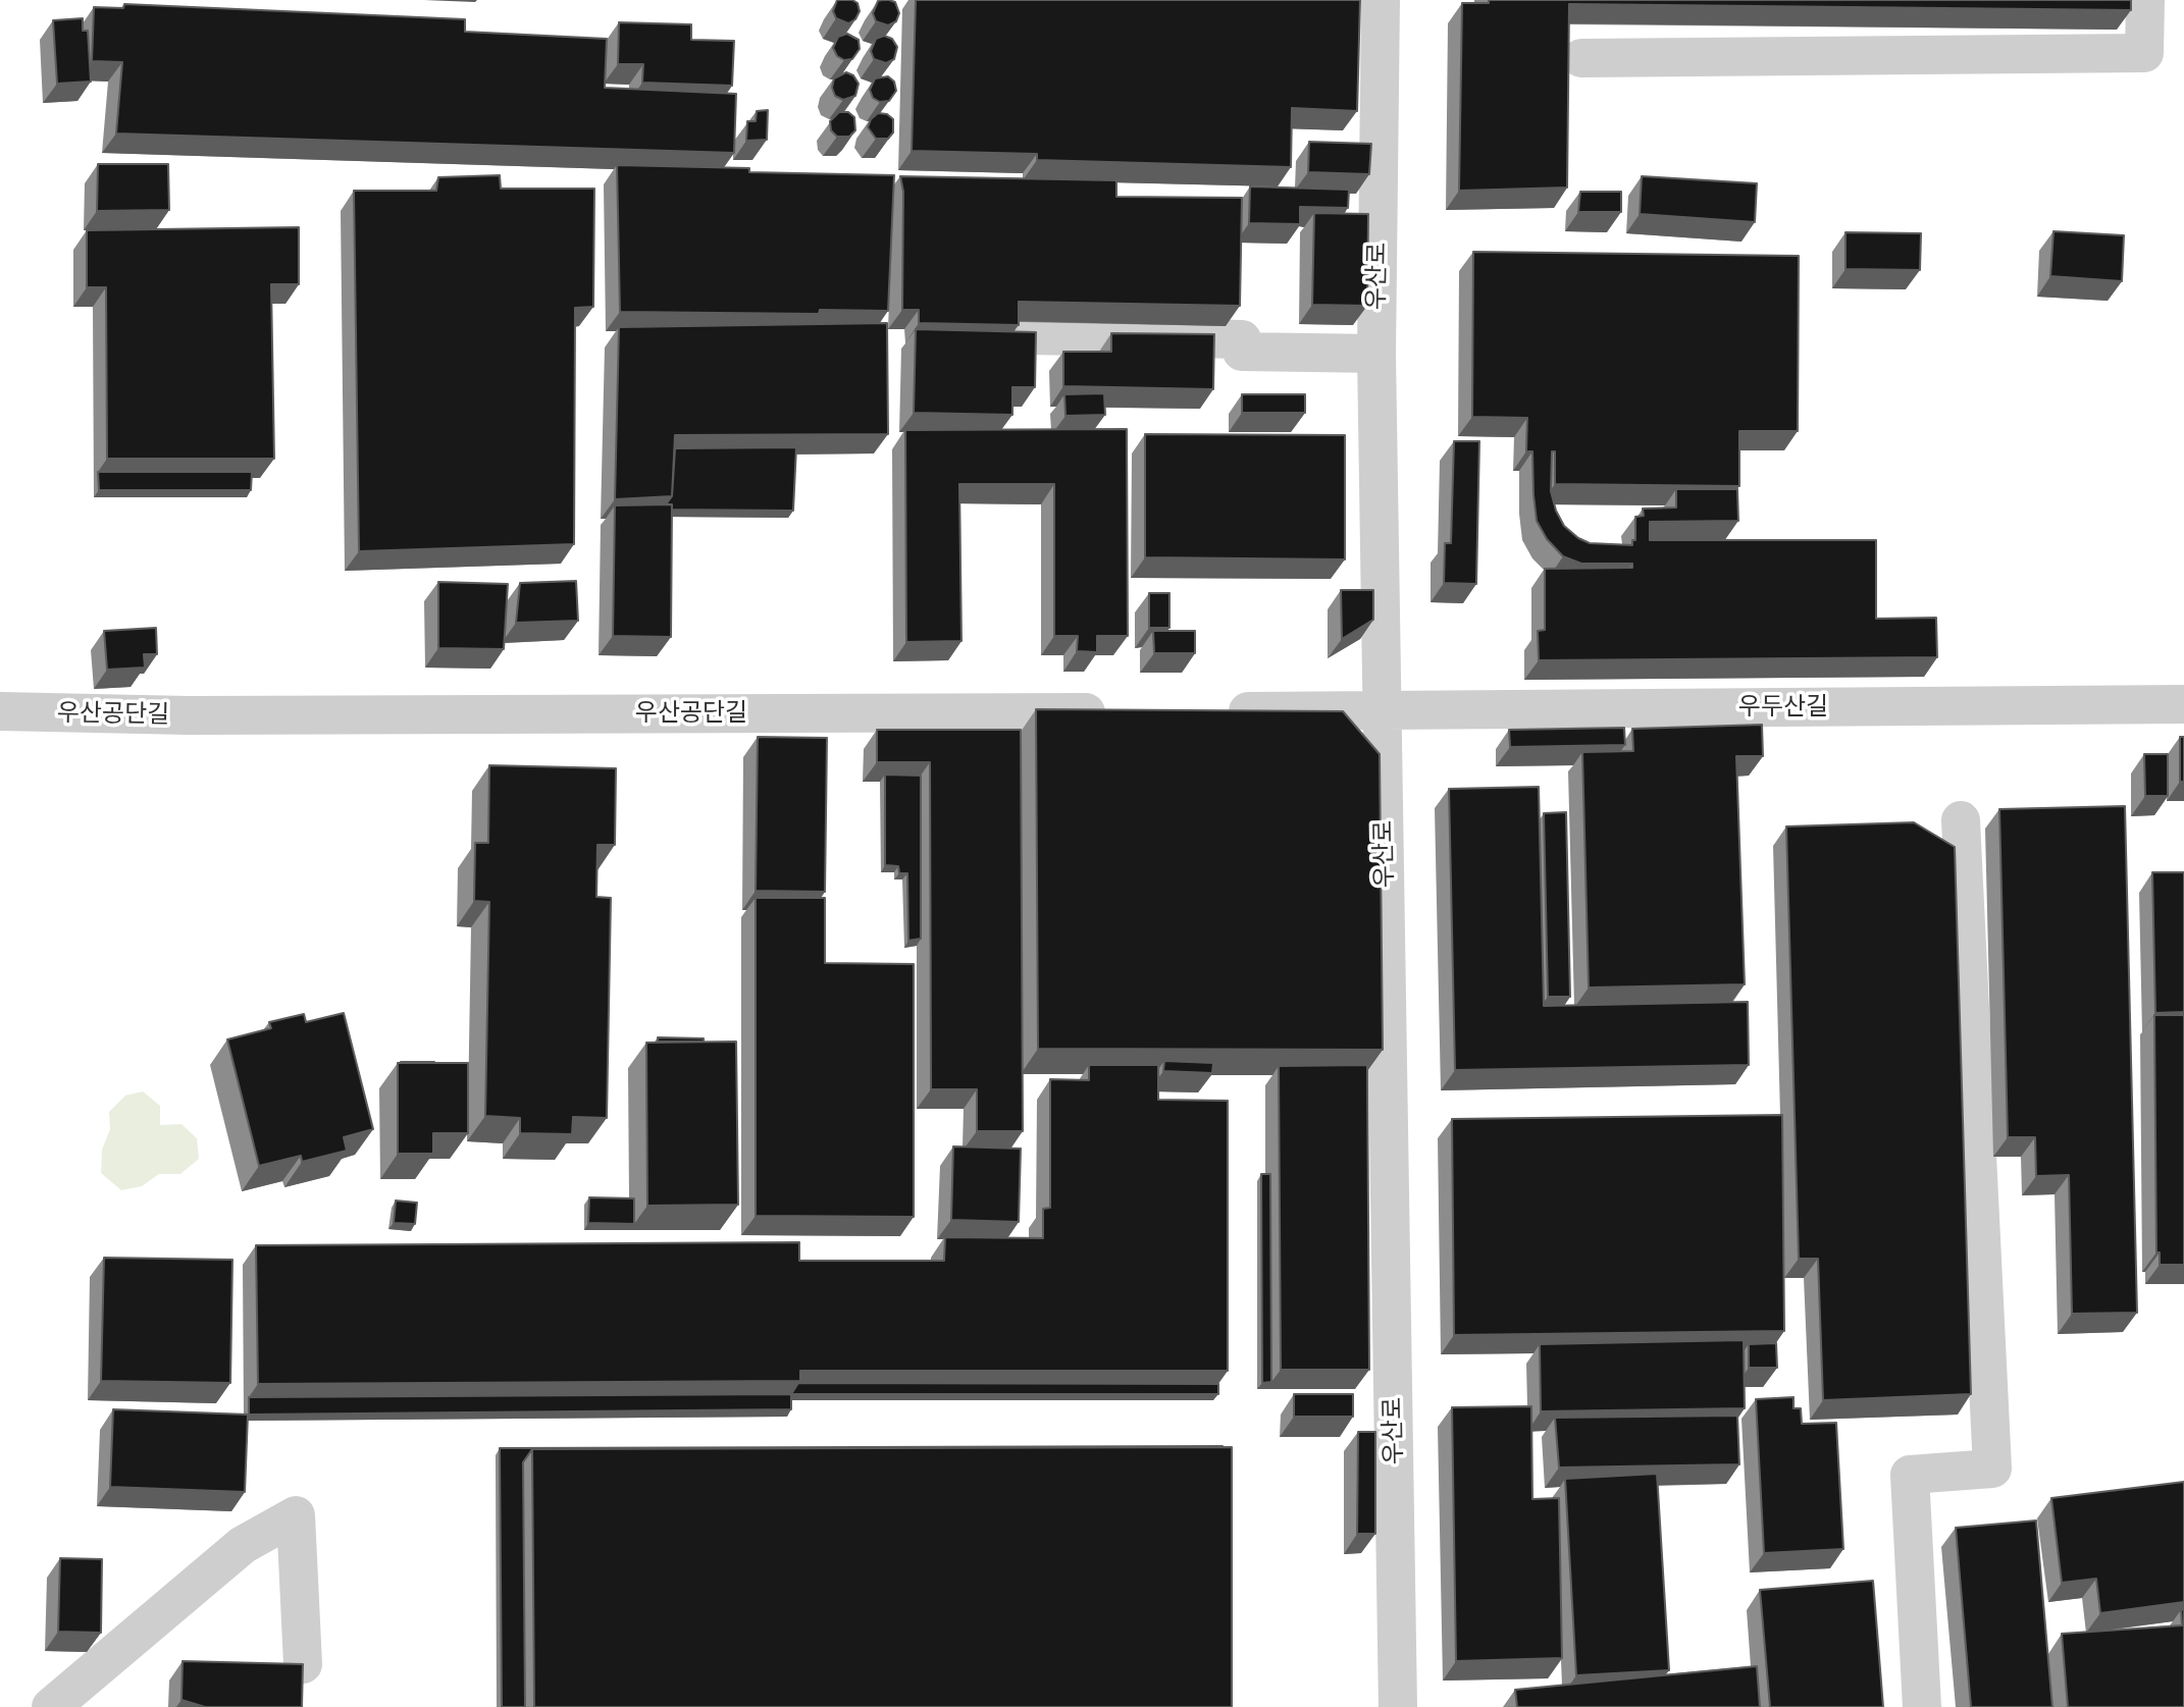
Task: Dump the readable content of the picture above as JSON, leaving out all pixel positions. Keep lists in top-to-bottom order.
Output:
{
  "streets": {
    "street": ["우산로", "우두산길", "우산공단길"]
  },
  "crossings": [
    ["우산로", "우두산길"]
  ]
}
